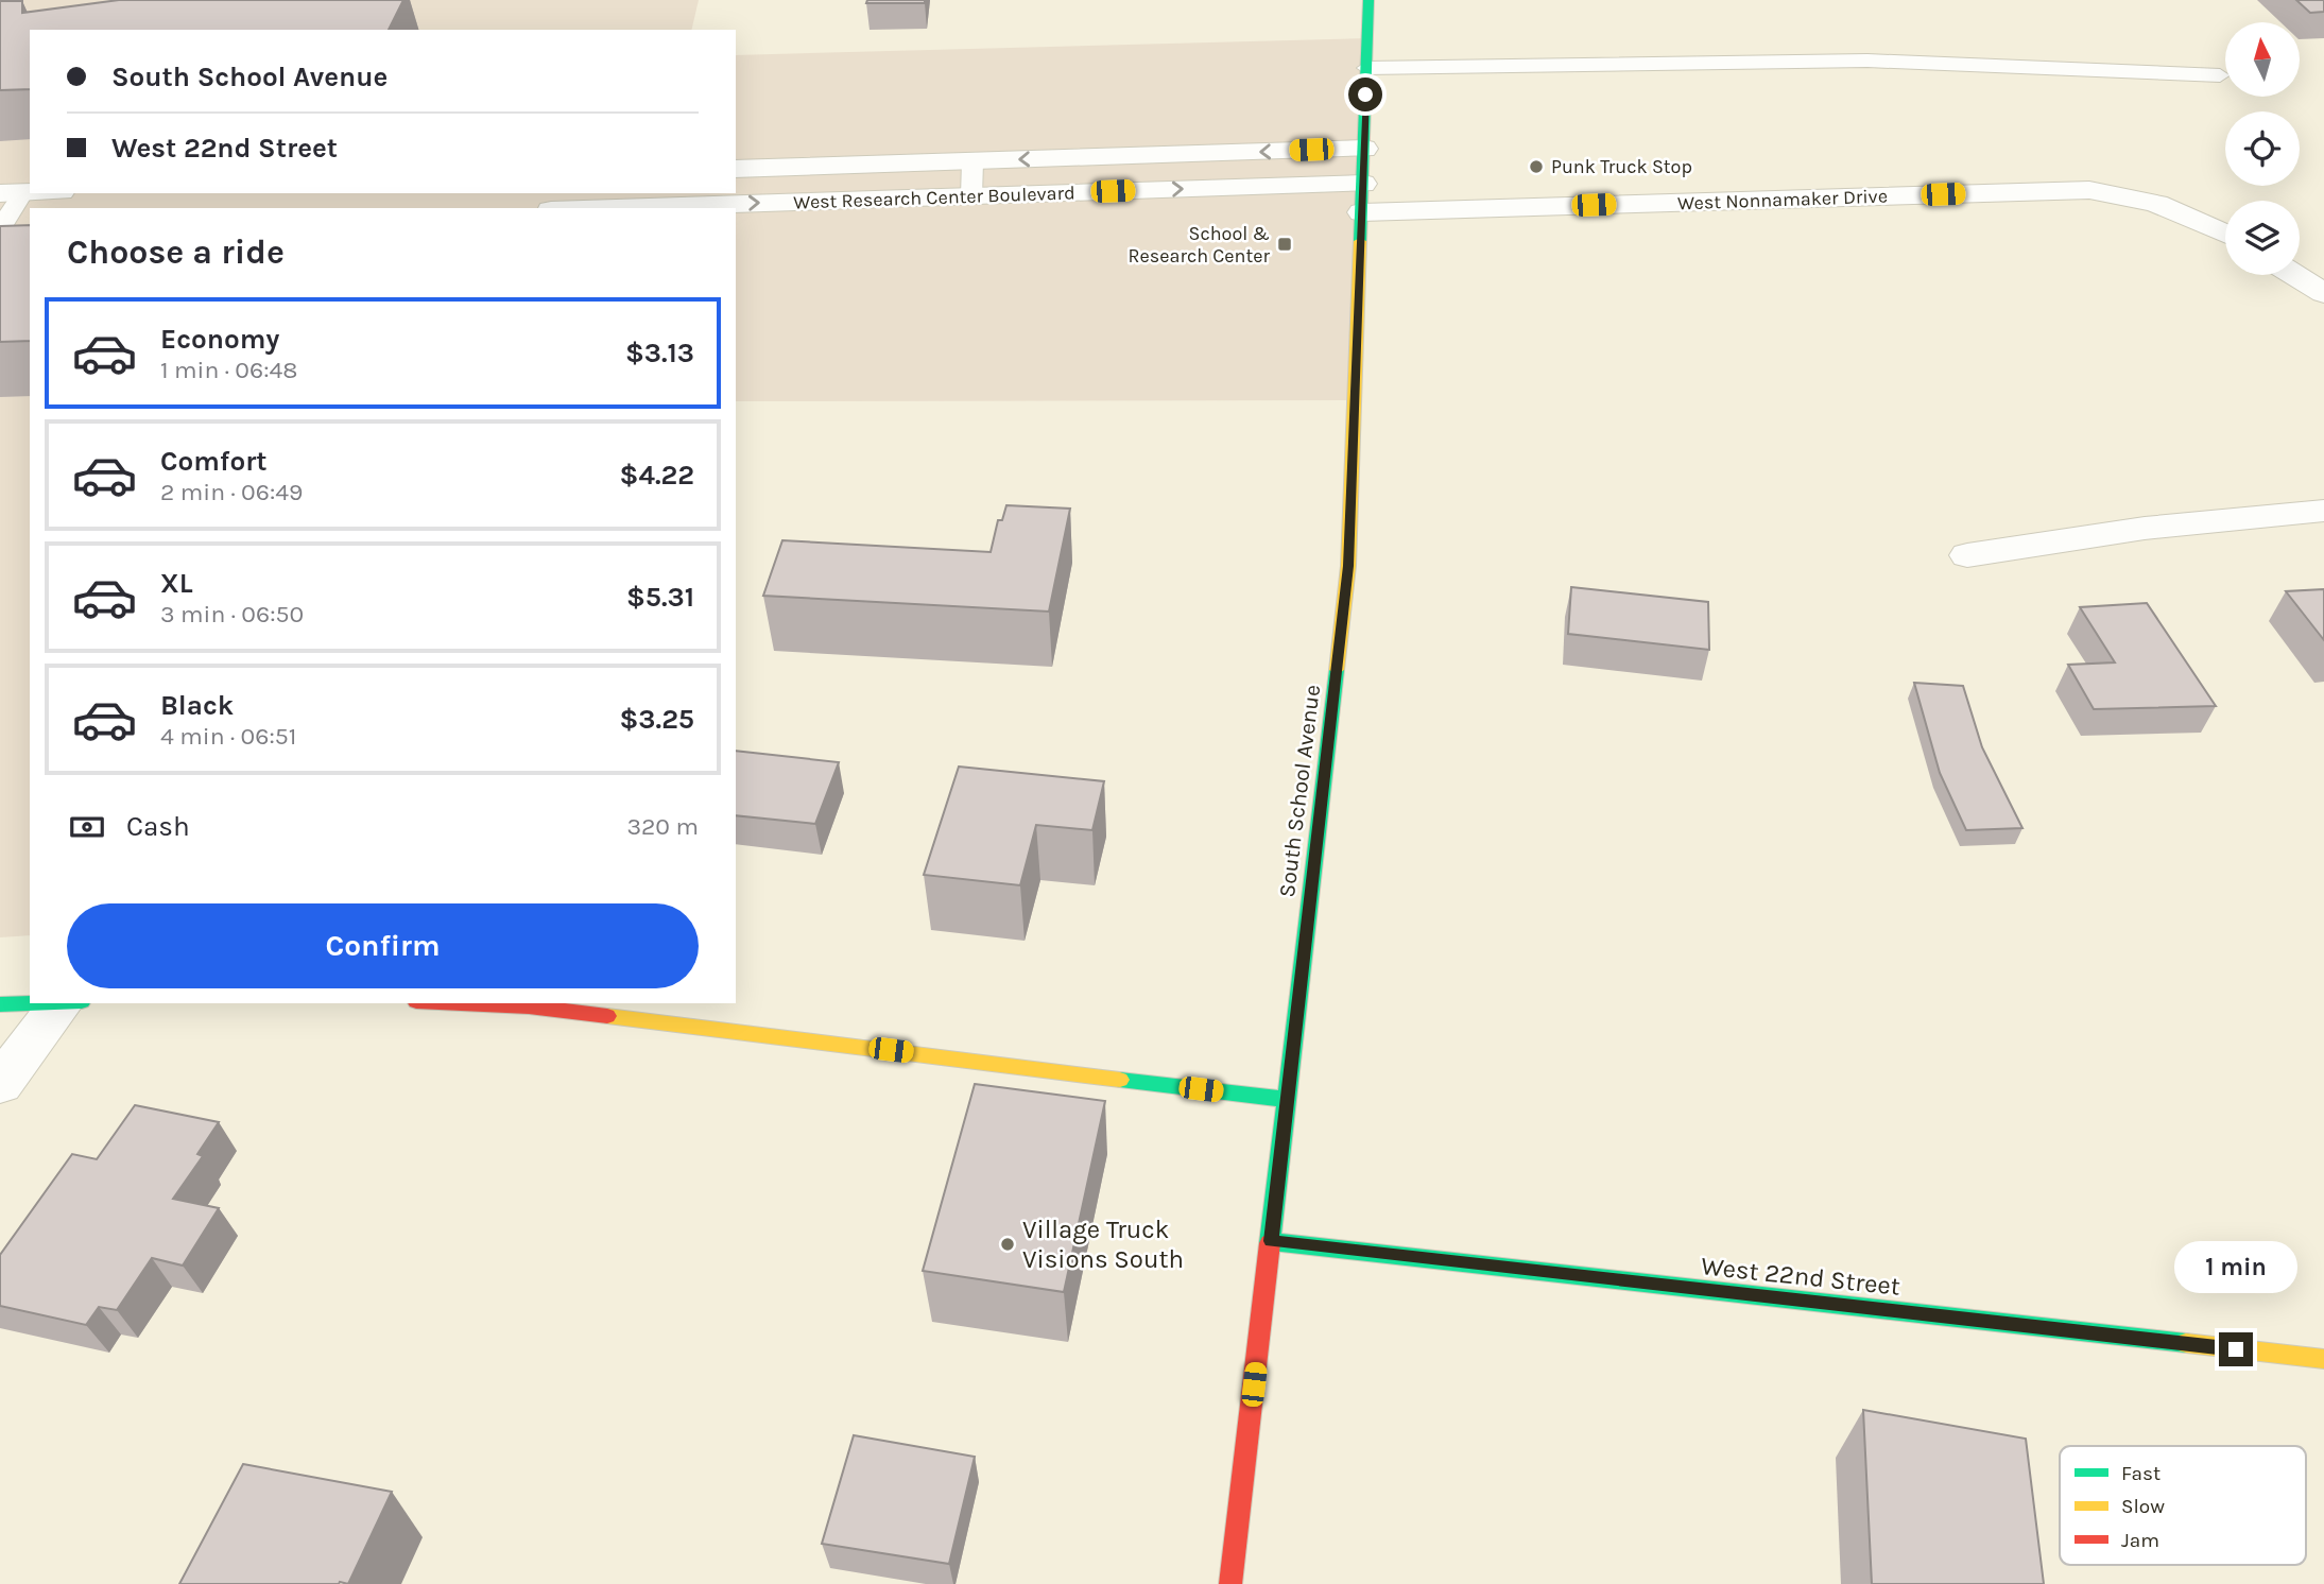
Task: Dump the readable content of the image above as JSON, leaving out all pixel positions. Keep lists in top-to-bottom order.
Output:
{
  "streets": {
    "main road": ["South School Avenue", "West 22nd Street"],
    "street": ["West Research Center Boulevard", "West Nonnamaker Drive"]
  },
  "crossings": [
    ["West Research Center Boulevard", "South School Avenue"],
    ["West Nonnamaker Drive", "South School Avenue"],
    ["South School Avenue", "West 22nd Street"]
  ],
  "places": {
    "other": ["Punk Truck Stop", "Village Truck Visions South"],
    "transit": ["School & Research Center"]
  },
  "legend": ["Fast", "Slow", "Jam"],
  "north": "top",
  "page": {
    "banner": ["South School Avenue", "West 22nd Street"],
    "heading": "Choose a ride",
    "list": [
      {
        "name": "Economy",
        "note": "1 min · 06:48",
        "value": "$3.13"
      },
      {
        "name": "Comfort",
        "note": "2 min · 06:49",
        "value": "$4.22"
      },
      {
        "name": "XL",
        "note": "3 min · 06:50",
        "value": "$5.31"
      },
      {
        "name": "Black",
        "note": "4 min · 06:51",
        "value": "$3.25"
      }
    ],
    "pay": ["Cash", "320 m"],
    "buttons": "Confirm",
    "bubble": "1 min"
  }
}
